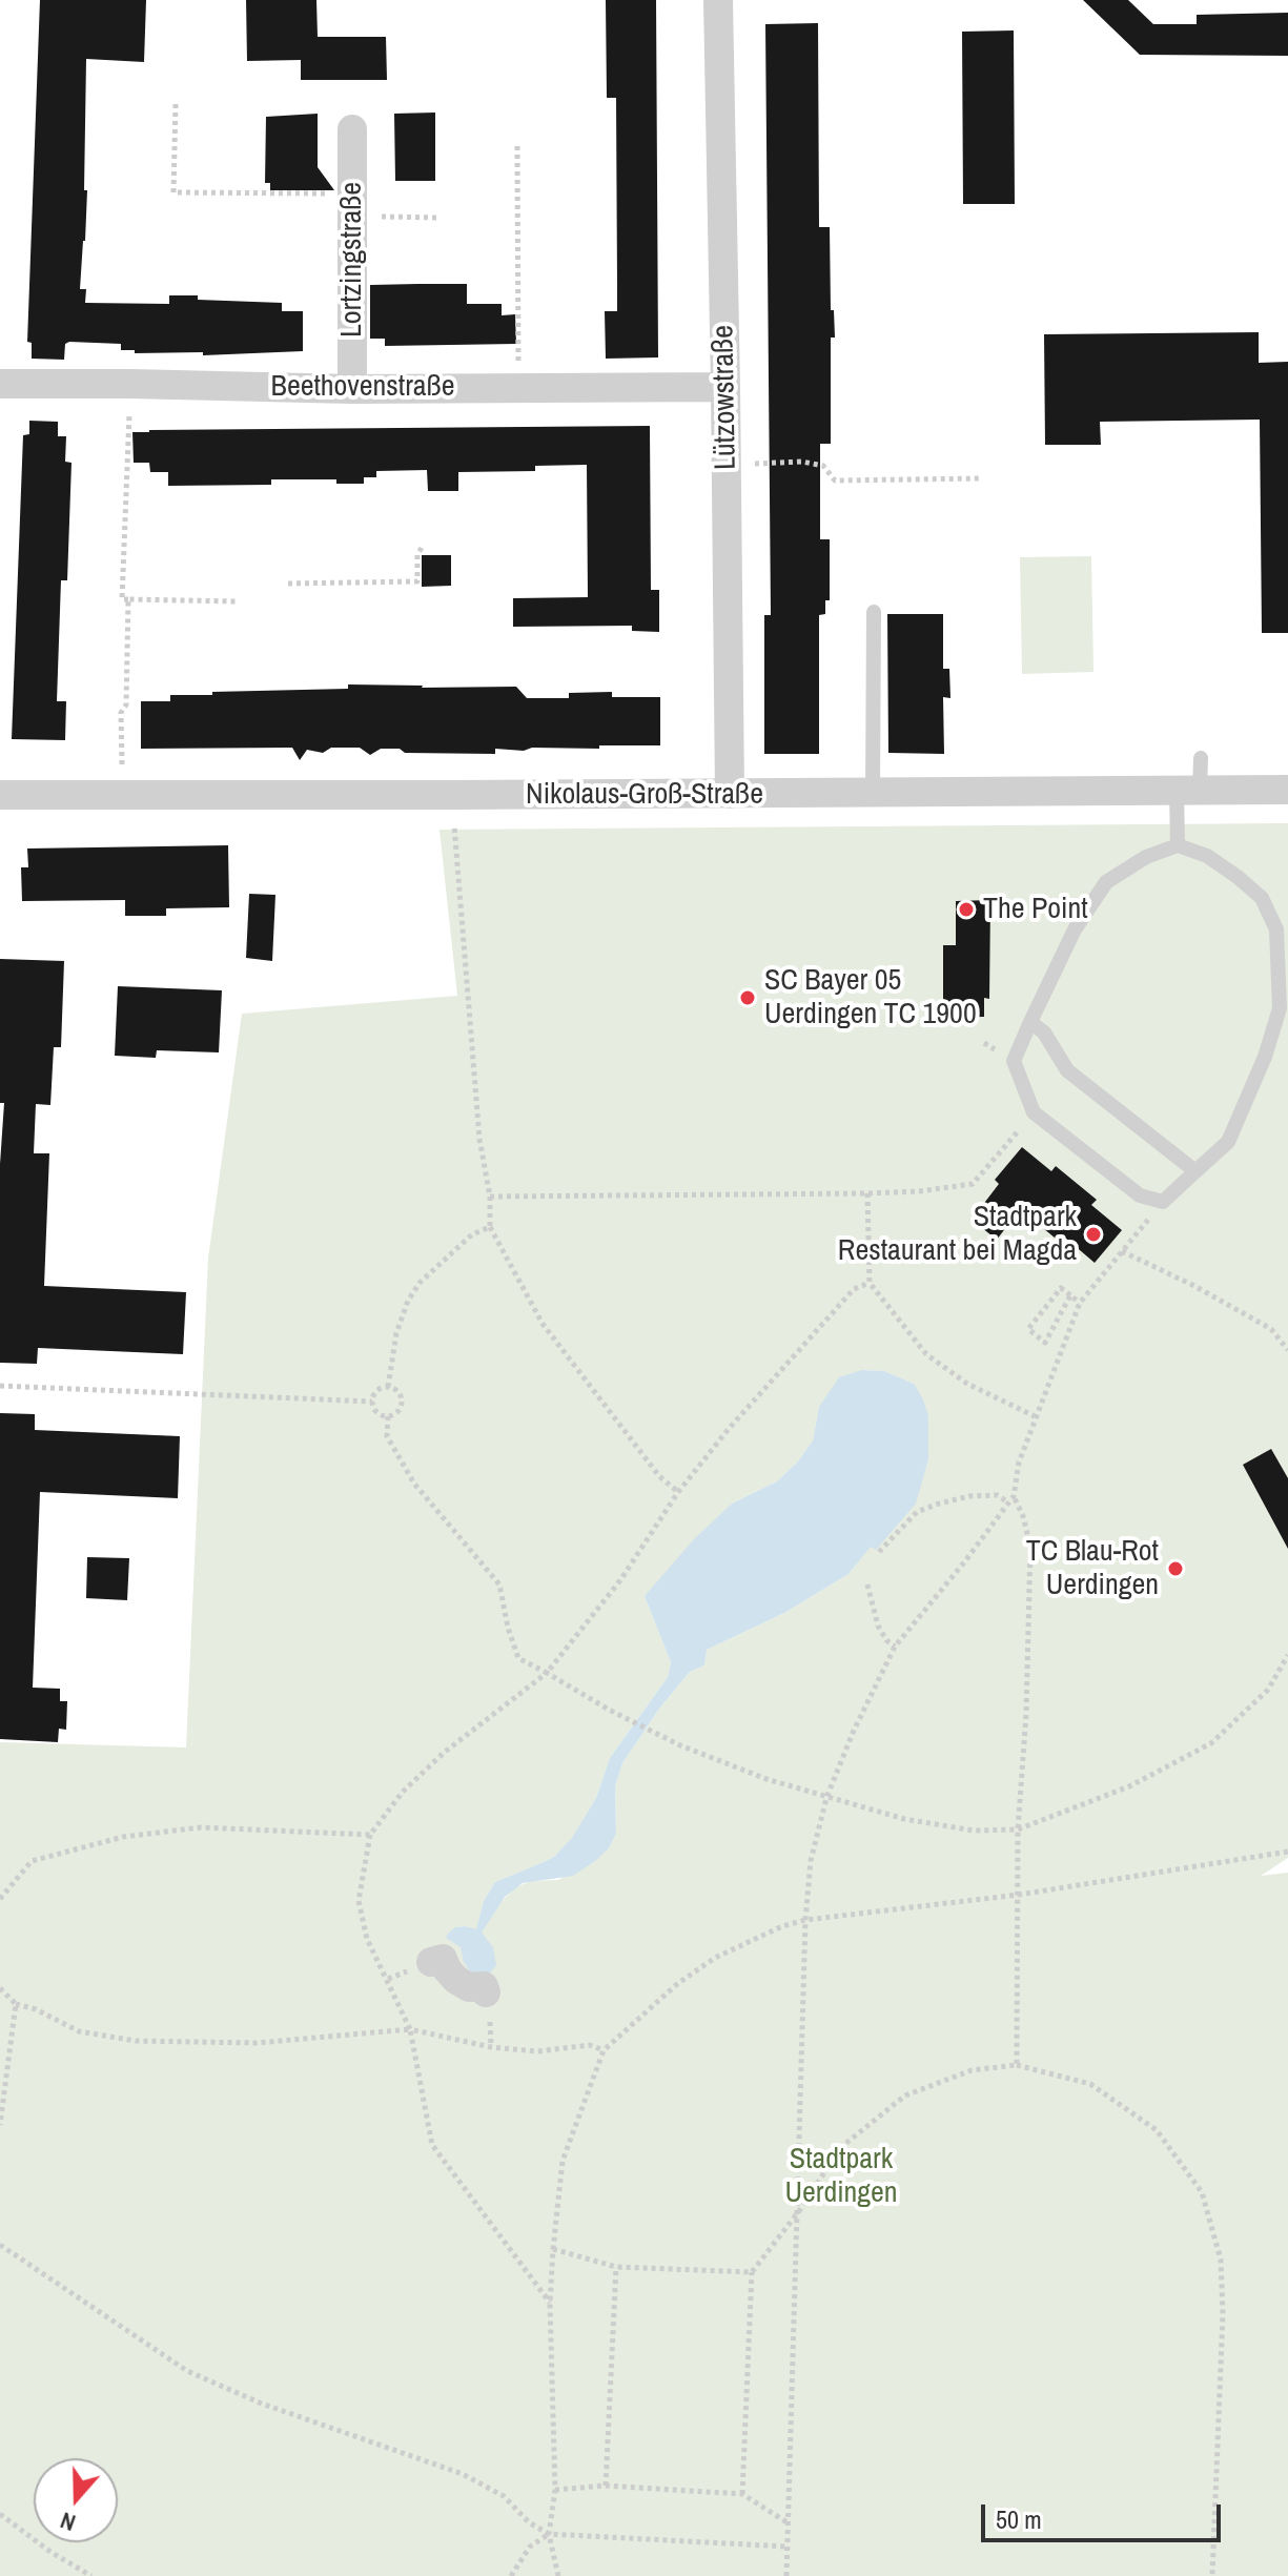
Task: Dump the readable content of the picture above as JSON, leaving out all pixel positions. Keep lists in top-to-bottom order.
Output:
{
  "streets": {
    "street": [
      "Lortzingstraße",
      "Beethovenstraße",
      "Lützowstraße",
      "Nikolaus-Groß-Straße"
    ]
  },
  "crossings": [
    ["Lortzingstraße", "Beethovenstraße"],
    ["Beethovenstraße", "Lützowstraße"],
    ["Lützowstraße", "Nikolaus-Groß-Straße"]
  ],
  "parks": ["Stadtpark Uerdingen"],
  "places": [
    "The Point",
    "SC Bayer 05 Uerdingen TC 1900",
    "Stadtpark Restaurant bei Magda",
    "TC Blau-Rot Uerdingen"
  ],
  "scale_bar": "50 m",
  "north": "bottom"
}
